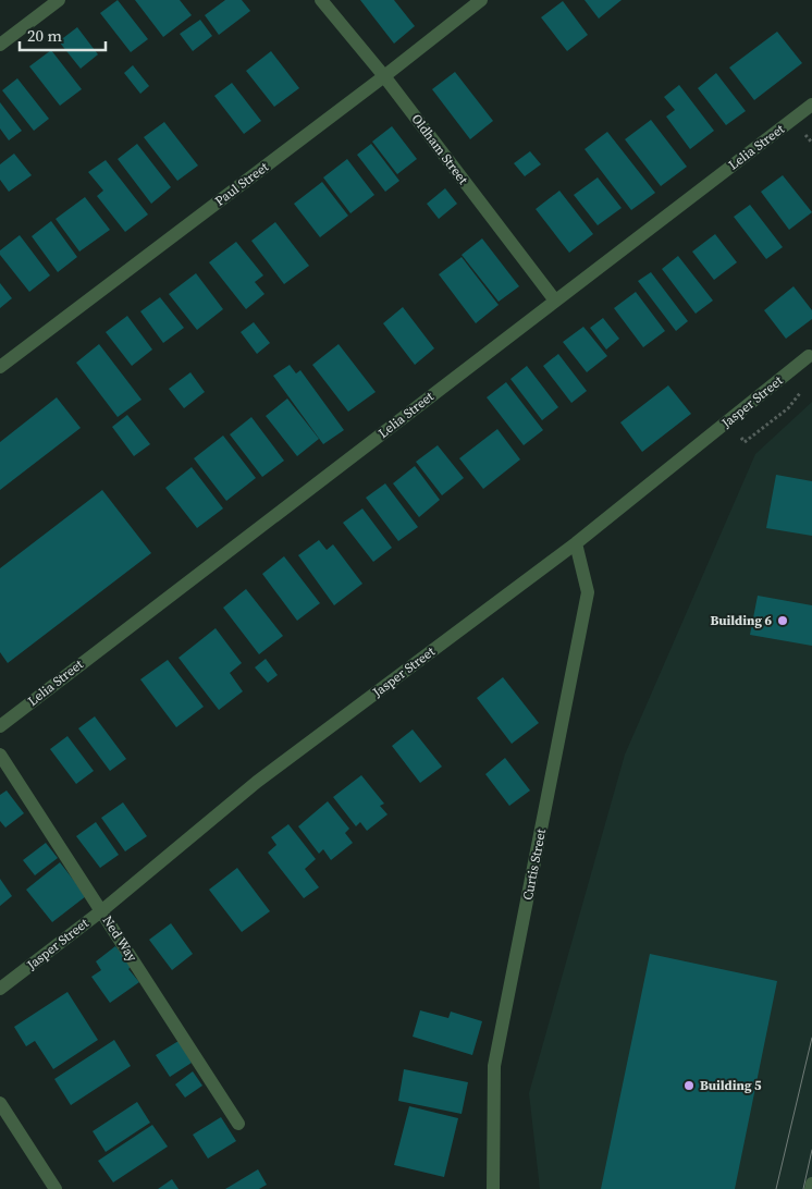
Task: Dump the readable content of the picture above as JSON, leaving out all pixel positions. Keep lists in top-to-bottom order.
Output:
{
  "streets": {
    "street": [
      "Lelia Street",
      "Oldham Street",
      "Paul Street",
      "Jasper Street",
      "Curtis Street",
      "Ned Way"
    ]
  },
  "crossings": [
    ["Lelia Street", "Oldham Street"],
    ["Oldham Street", "Paul Street"],
    ["Jasper Street", "Curtis Street"],
    ["Jasper Street", "Ned Way"]
  ],
  "places": ["Building 6", "Building 5"],
  "scale_bar": "20 m"
}
